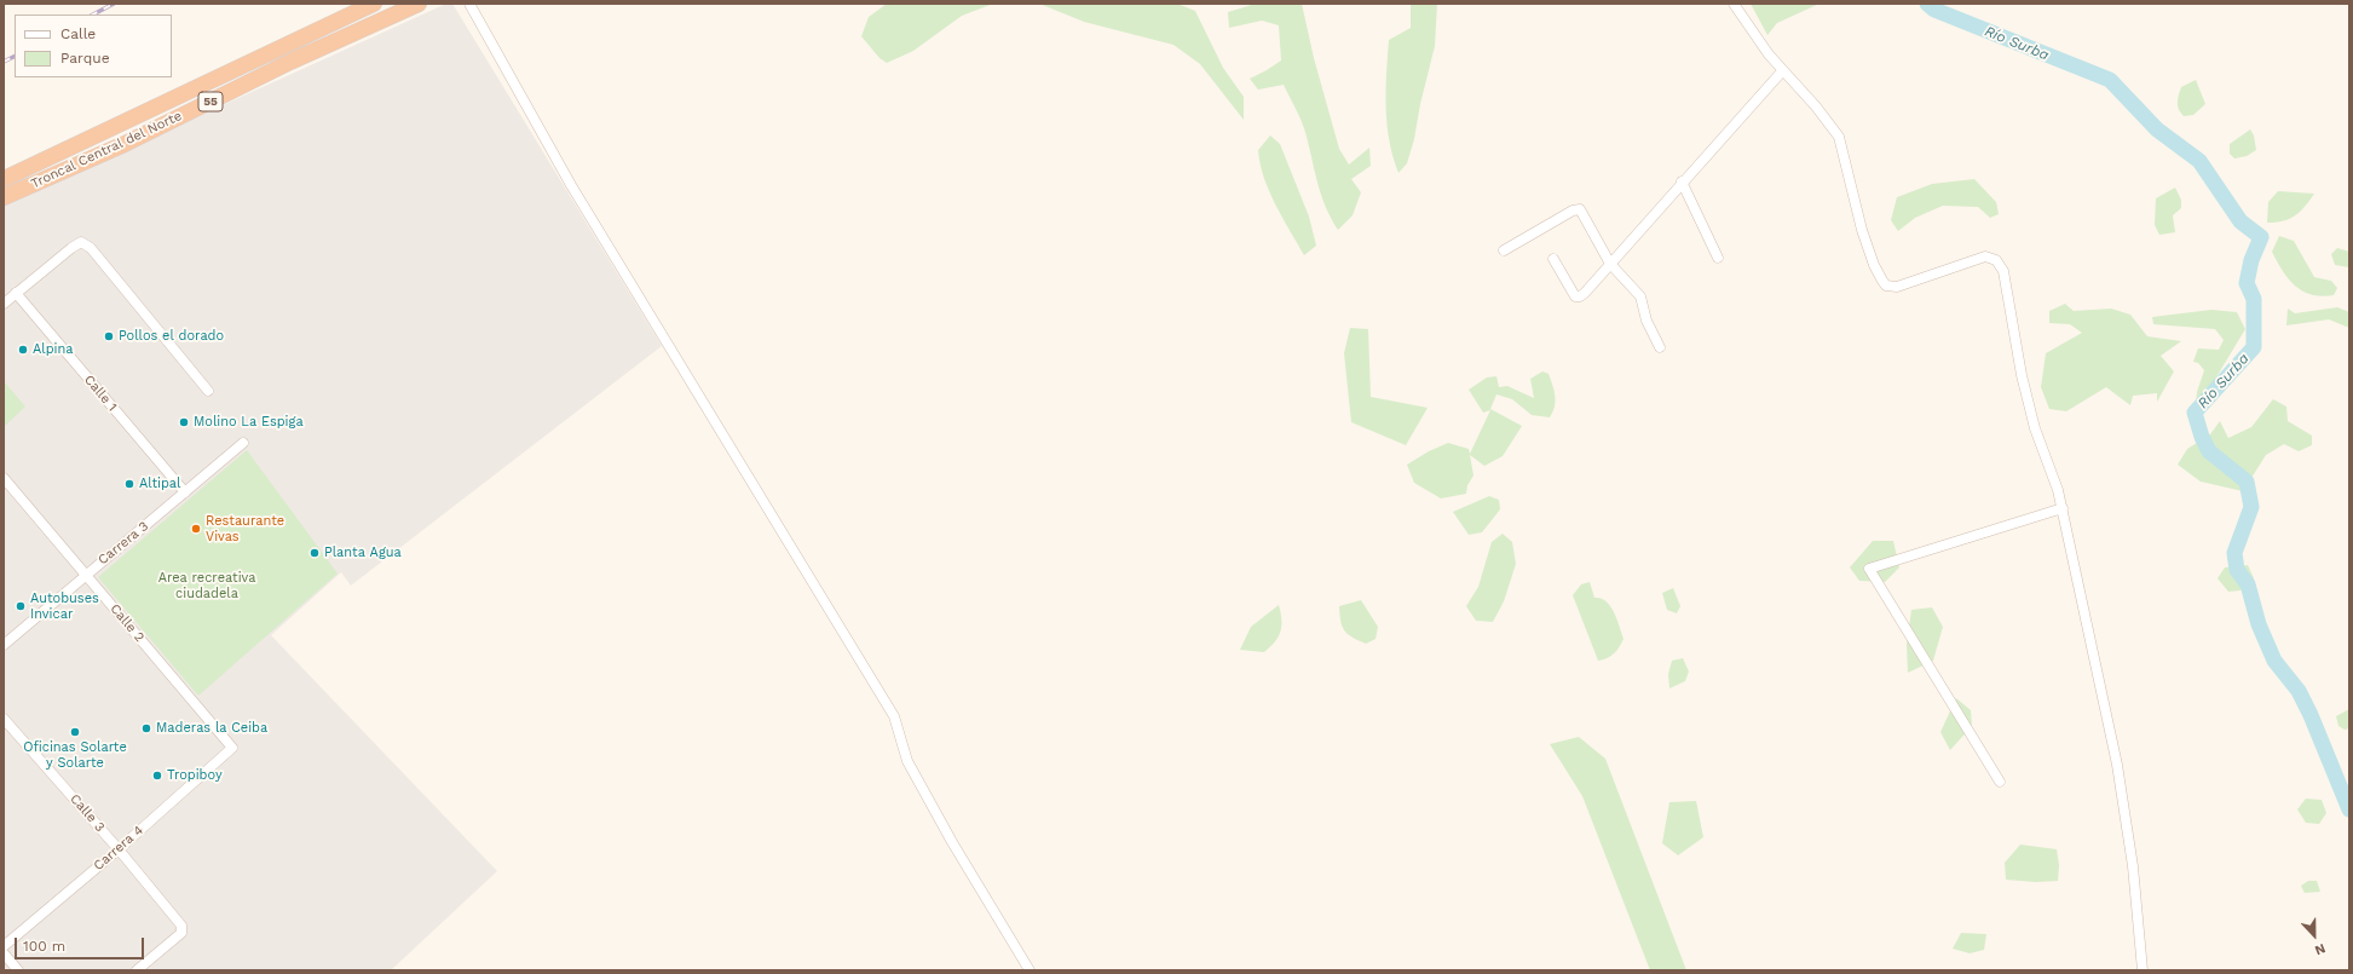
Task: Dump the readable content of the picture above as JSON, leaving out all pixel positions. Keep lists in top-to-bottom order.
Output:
{
  "streets": {
    "highway": ["55", "Troncal Central del Norte"],
    "street": [
      "Calle 1",
      "Carrera 3",
      "Calle 2",
      "Calle 3",
      "Carrera 4"
    ]
  },
  "crossings": [
    ["Calle 1", "Carrera 3"],
    ["Carrera 3", "Calle 2"],
    ["Calle 2", "Carrera 4"],
    ["Calle 3", "Carrera 4"]
  ],
  "water": ["Río Surba"],
  "parks": ["Area recreativa ciudadela"],
  "places": [
    "Pollos el dorado",
    "Alpina",
    "Molino La Espiga",
    "Altipal",
    "Restaurante Vivas",
    "Planta Agua",
    "Autobuses Invicar",
    "Maderas la Ceiba",
    "Oficinas Solarte y Solarte",
    "Tropiboy"
  ],
  "legend": ["Calle", "Parque"],
  "scale_bar": "100 m",
  "north": "bottom"
}
